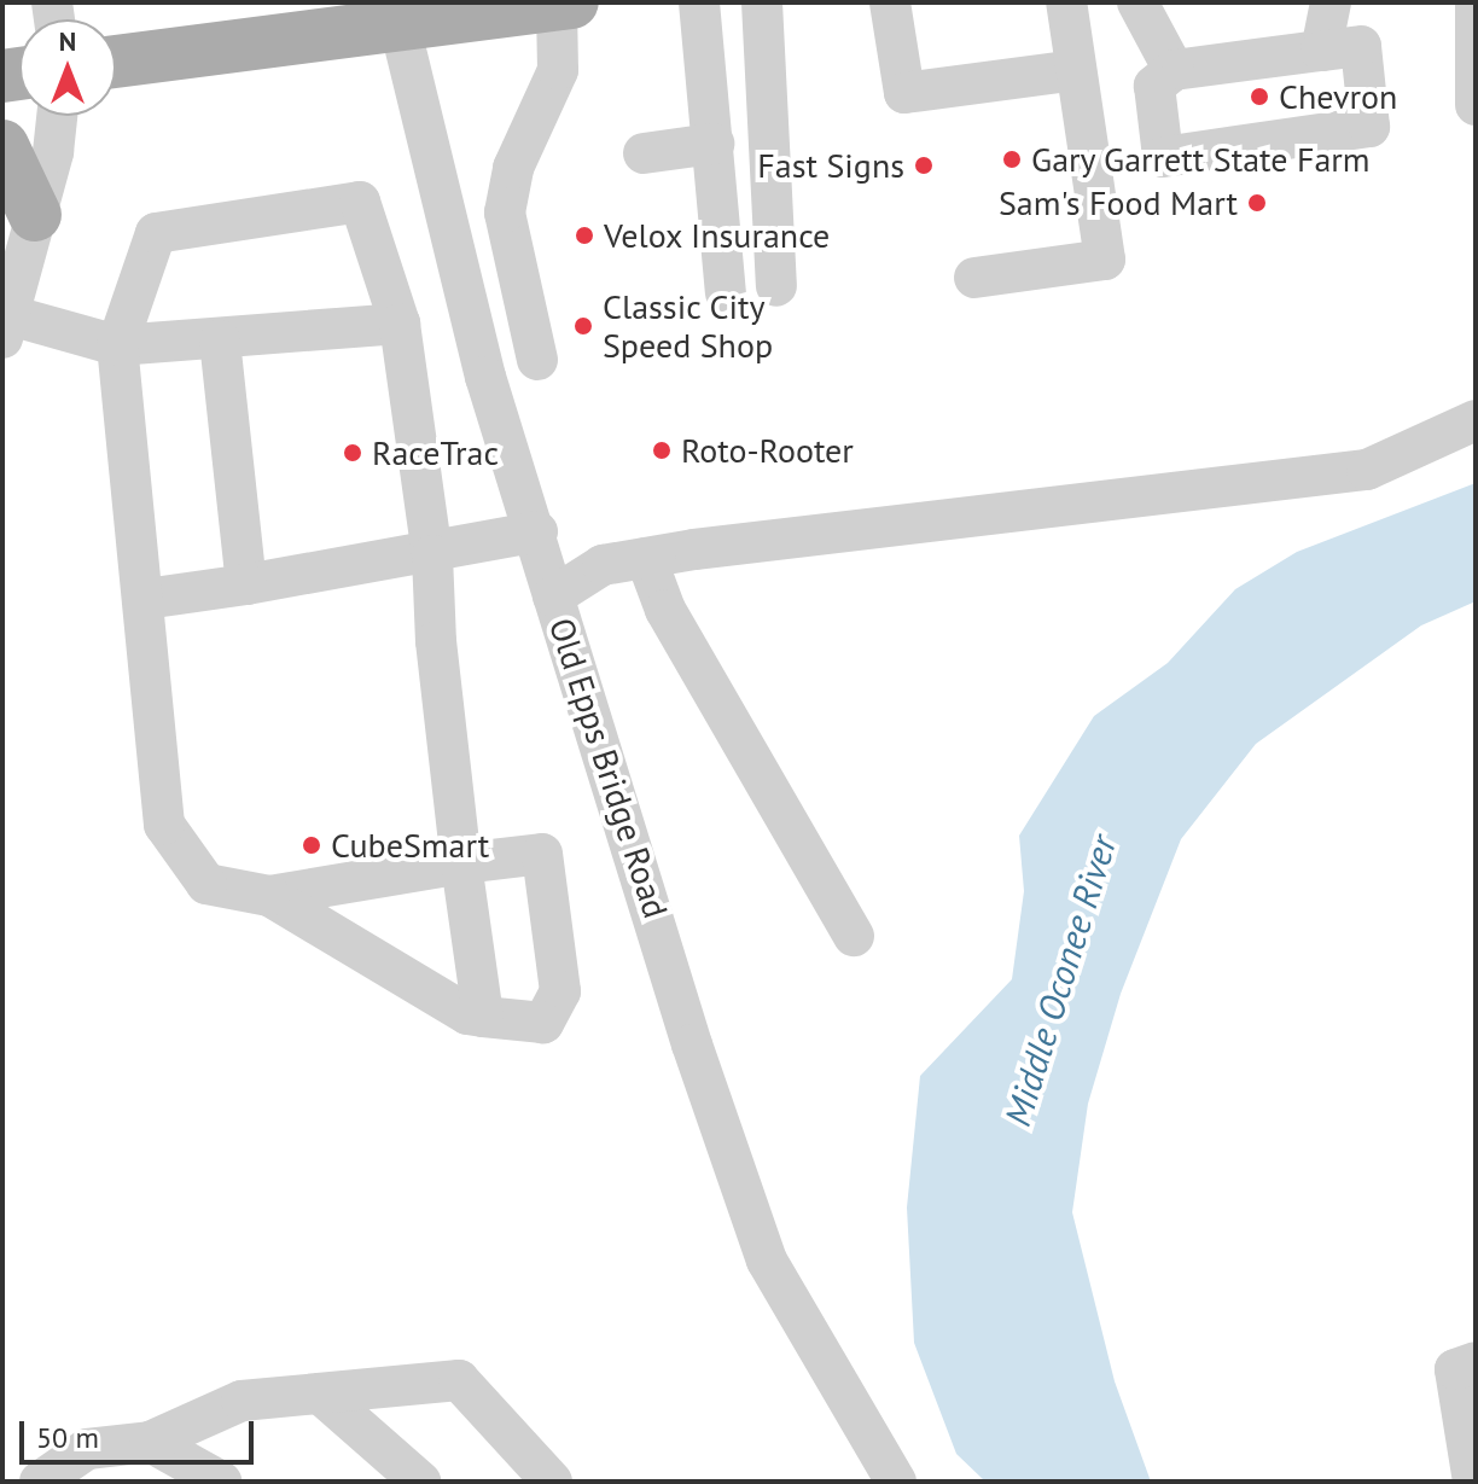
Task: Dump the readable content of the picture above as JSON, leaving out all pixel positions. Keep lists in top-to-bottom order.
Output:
{
  "streets": {
    "street": ["Old Epps Bridge Road"]
  },
  "water": ["Middle Oconee River"],
  "places": [
    "Chevron",
    "Gary Garrett State Farm",
    "Fast Signs",
    "Sam's Food Mart",
    "Velox Insurance",
    "Classic City Speed Shop",
    "Roto-Rooter",
    "RaceTrac",
    "CubeSmart"
  ],
  "scale_bar": "50 m",
  "north": "top"
}
